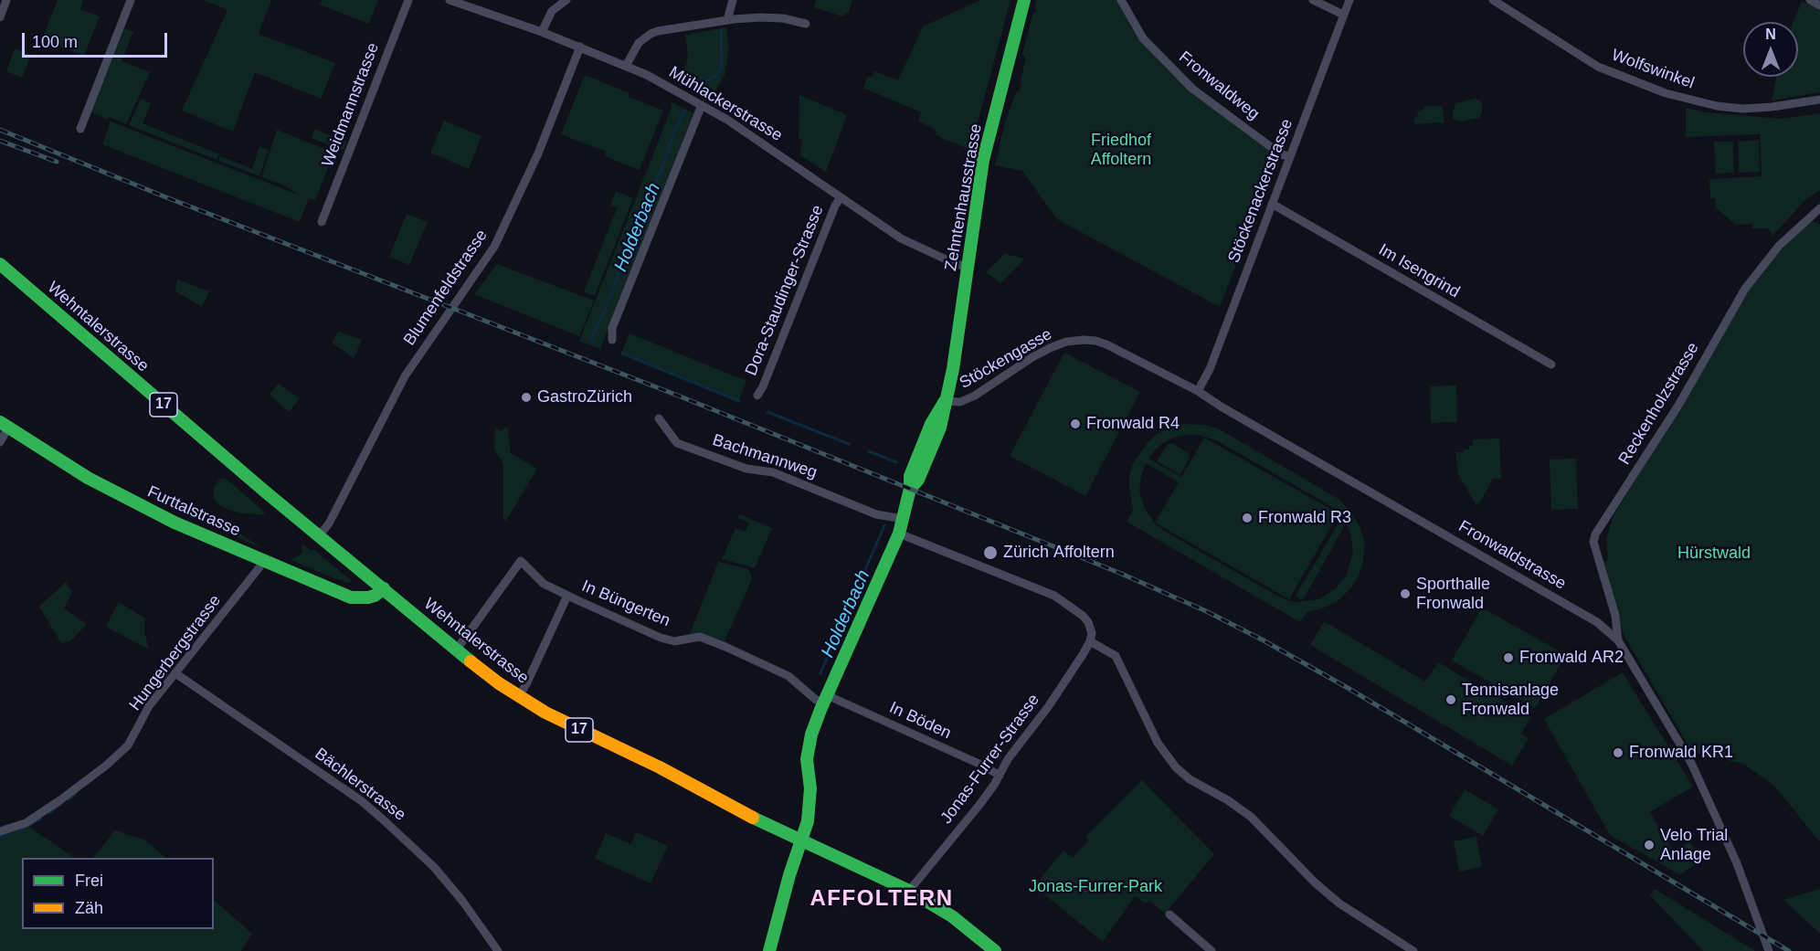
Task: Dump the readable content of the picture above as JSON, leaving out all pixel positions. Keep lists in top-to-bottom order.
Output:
{
  "streets": {
    "street": [
      "Wolfswinkel",
      "Fronwaldweg",
      "Mühlackerstrasse",
      "Weidmannstrasse",
      "Stöckenackerstrasse",
      "Zehntenhausstrasse",
      "Im Isengrind",
      "Blumenfeldstrasse",
      "Dora-Staudinger-Strasse",
      "Wehntalerstrasse",
      "Stöckengasse",
      "Reckenholzstrasse",
      "17",
      "Bachmannweg",
      "Furttalstrasse",
      "Fronwaldstrasse",
      "In Büngerten",
      "Hungerbergstrasse",
      "In Böden",
      "Jonas-Furrer-Strasse",
      "Bächlerstrasse"
    ]
  },
  "crossings": [
    ["Fronwaldweg", "Stöckenackerstrasse"],
    ["Mühlackerstrasse", "Zehntenhausstrasse"],
    ["Mühlackerstrasse", "Blumenfeldstrasse"],
    ["Mühlackerstrasse", "Dora-Staudinger-Strasse"],
    ["Stöckenackerstrasse", "Im Isengrind"],
    ["Stöckenackerstrasse", "Fronwaldstrasse"],
    ["Zehntenhausstrasse", "Wehntalerstrasse"],
    ["Zehntenhausstrasse", "Stöckengasse"],
    ["Zehntenhausstrasse", "Bachmannweg"],
    ["Zehntenhausstrasse", "In Büngerten"],
    ["Zehntenhausstrasse", "In Böden"],
    ["Blumenfeldstrasse", "Wehntalerstrasse"],
    ["Wehntalerstrasse", "Furttalstrasse"],
    ["Wehntalerstrasse", "In Büngerten"],
    ["Wehntalerstrasse", "Jonas-Furrer-Strasse"],
    ["Stöckengasse", "Fronwaldstrasse"],
    ["Reckenholzstrasse", "Fronwaldstrasse"],
    ["Furttalstrasse", "Hungerbergstrasse"],
    ["In Büngerten", "In Böden"],
    ["Hungerbergstrasse", "Bächlerstrasse"],
    ["In Böden", "Jonas-Furrer-Strasse"]
  ],
  "districts": ["AFFOLTERN"],
  "water": ["Holderbach"],
  "parks": ["Friedhof Affoltern", "Hürstwald", "Jonas-Furrer-Park"],
  "places": [
    "GastroZürich",
    "Fronwald R4",
    "Fronwald R3",
    "Zürich Affoltern",
    "Sporthalle Fronwald",
    "Fronwald AR2",
    "Tennisanlage Fronwald",
    "Fronwald KR1",
    "Velo Trial Anlage"
  ],
  "legend": ["Frei", "Zäh"],
  "scale_bar": "100 m",
  "north": "top"
}
